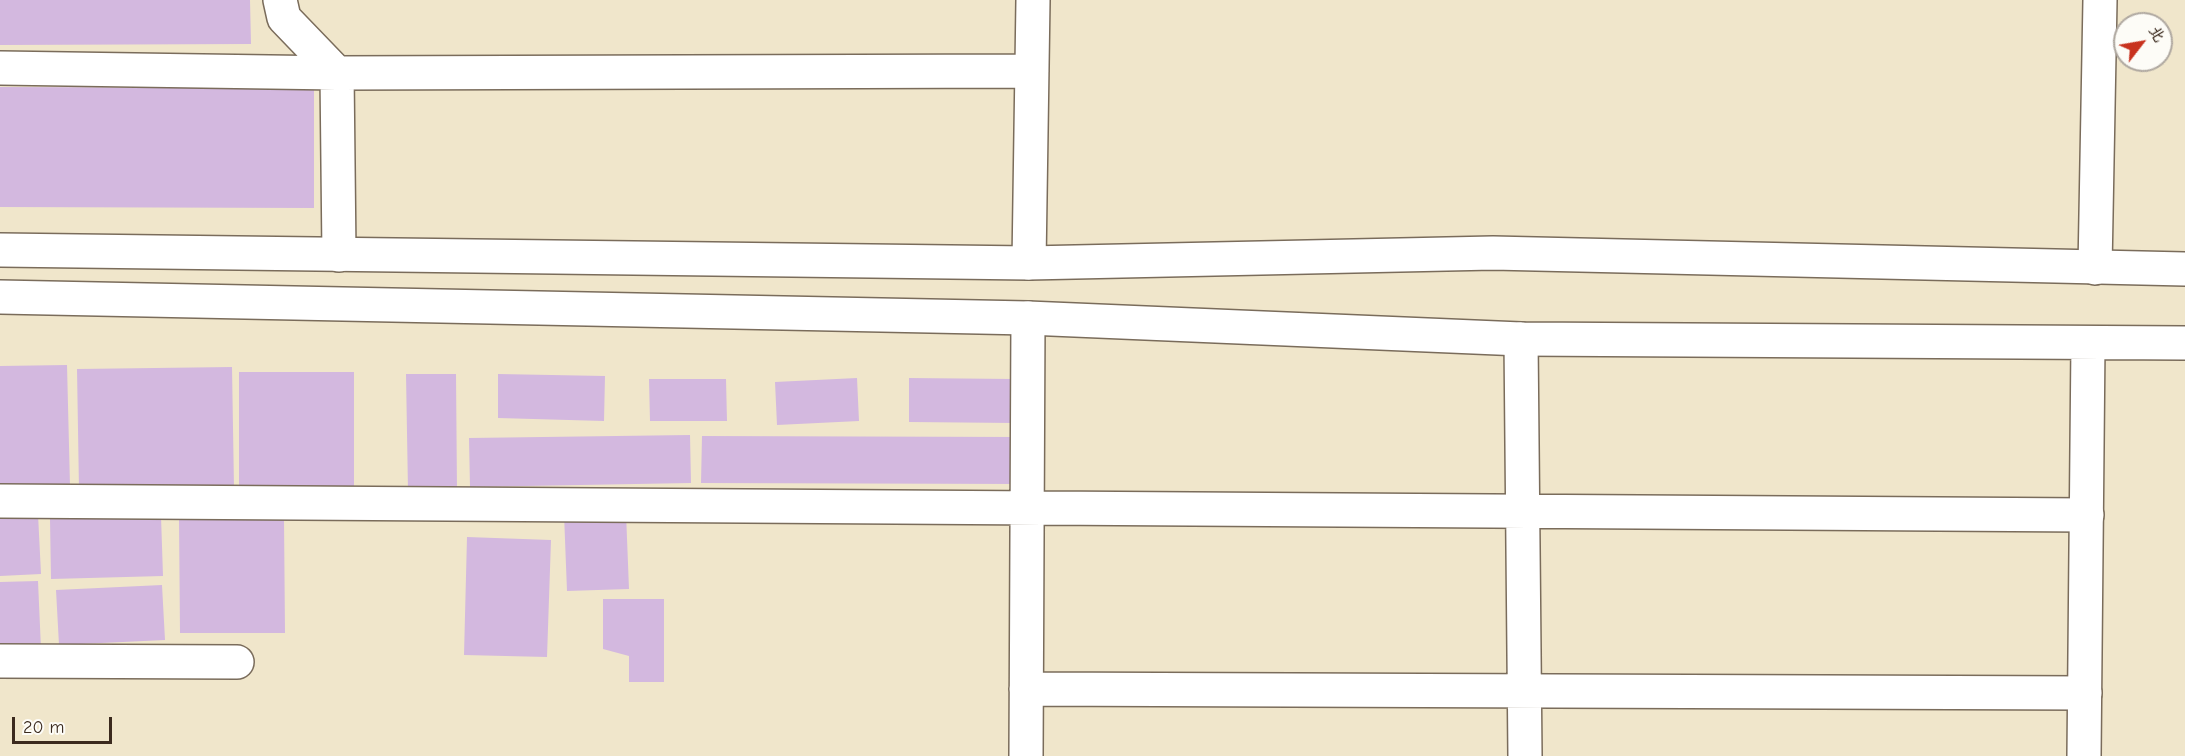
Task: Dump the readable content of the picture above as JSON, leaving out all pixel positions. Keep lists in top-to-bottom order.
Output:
{
  "scale_bar": "20 m",
  "north": "top right"
}
